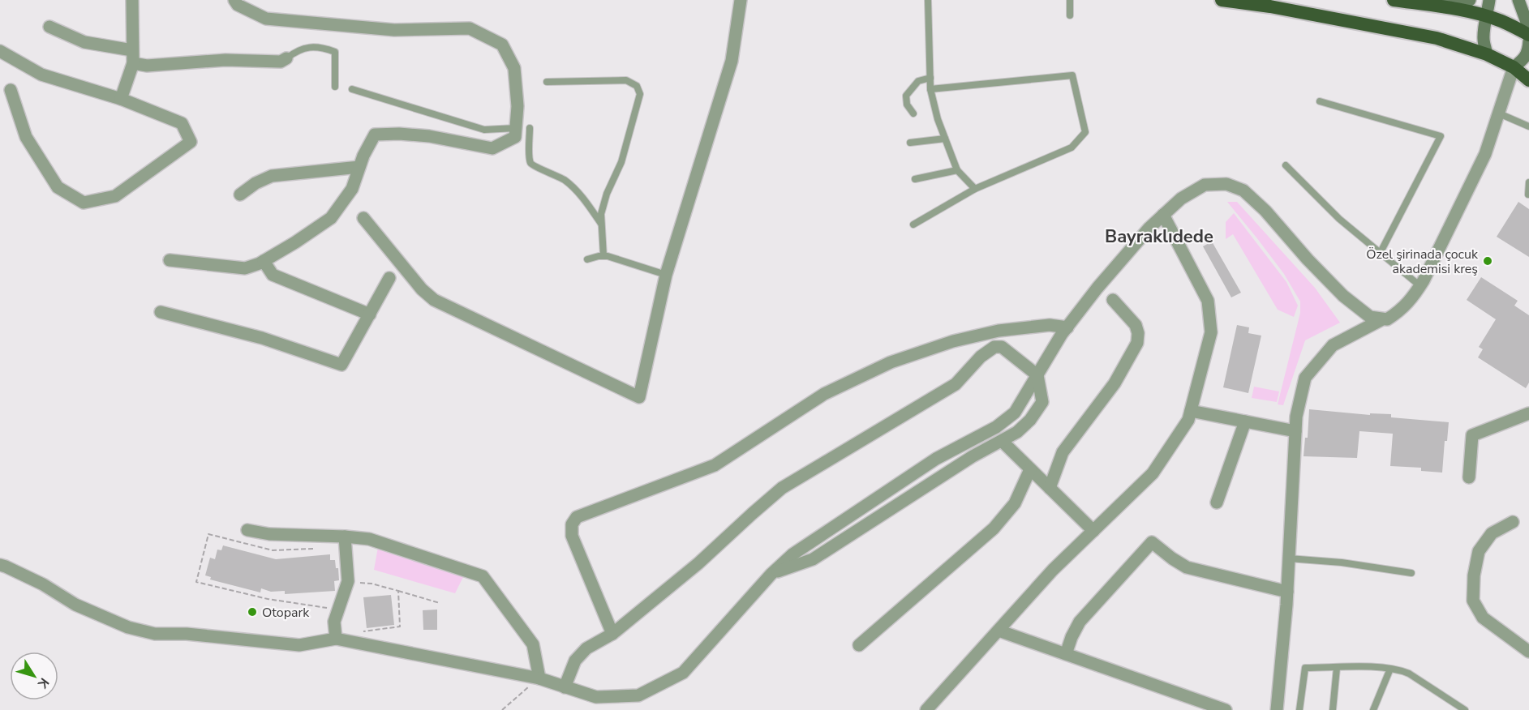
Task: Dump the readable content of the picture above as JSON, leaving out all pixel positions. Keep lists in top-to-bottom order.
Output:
{
  "districts": ["Bayraklıdede"],
  "places": ["Özel şirinada çocuk akademisi kreş", "Otopark"],
  "north": "bottom right"
}
